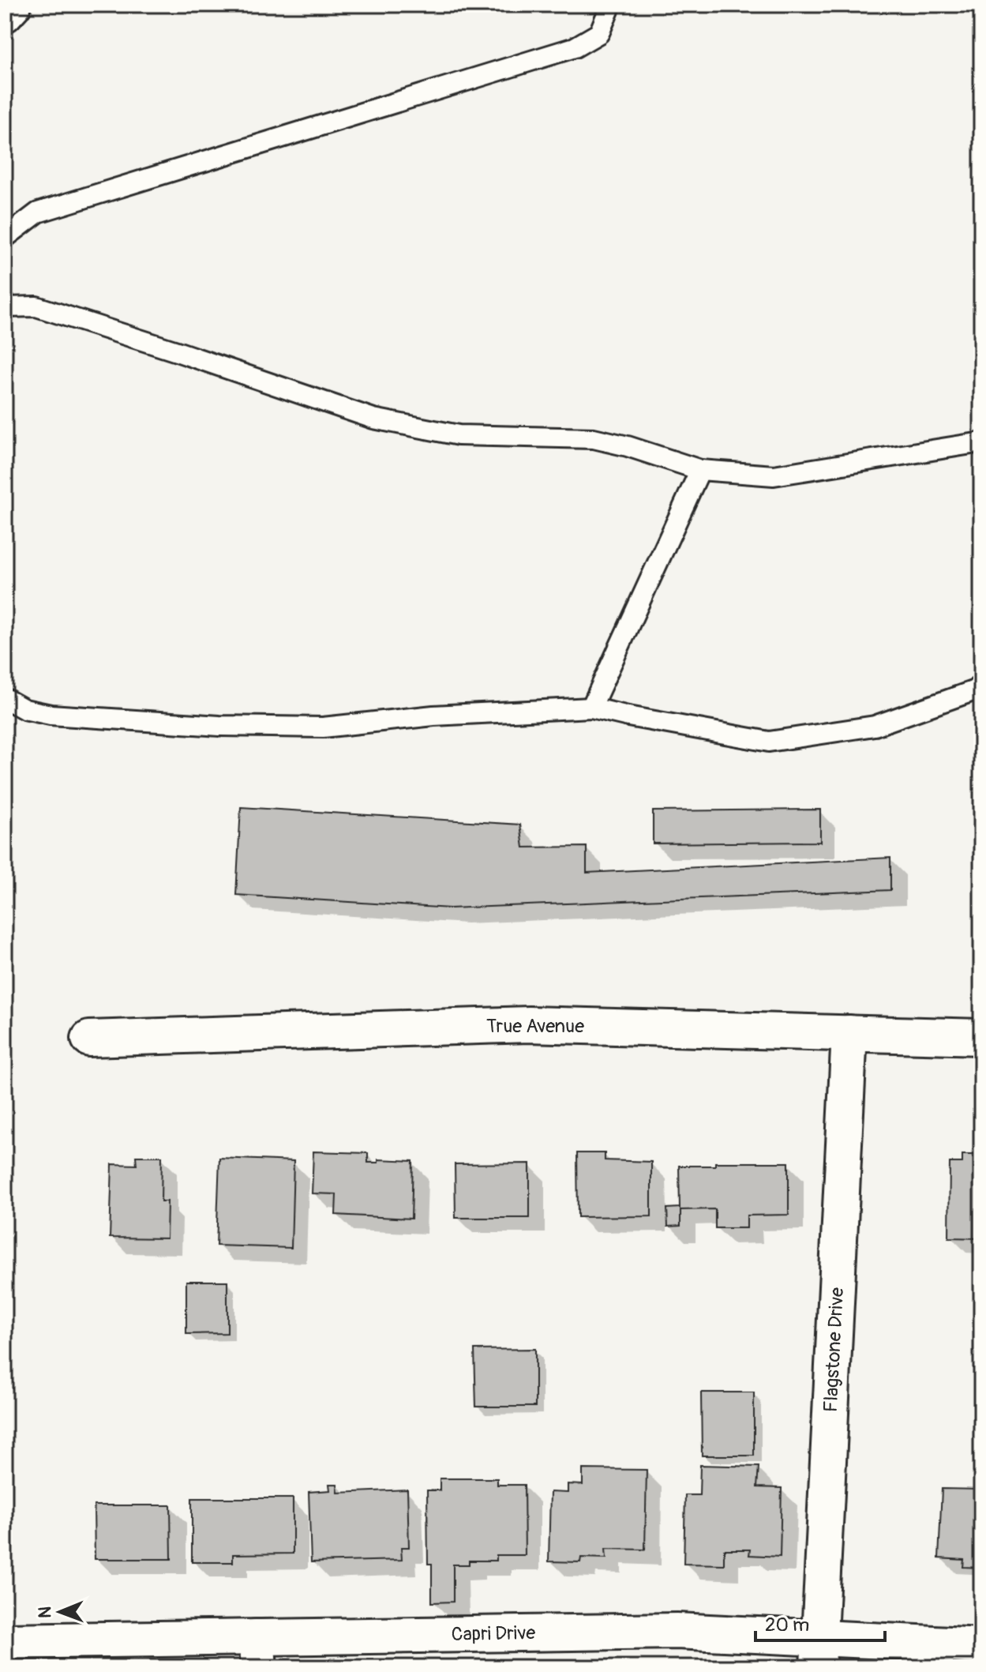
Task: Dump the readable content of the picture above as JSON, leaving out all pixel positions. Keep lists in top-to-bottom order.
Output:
{
  "streets": {
    "street": ["True Avenue", "Flagstone Drive", "Capri Drive"]
  },
  "crossings": [
    ["True Avenue", "Flagstone Drive"],
    ["Flagstone Drive", "Capri Drive"]
  ],
  "scale_bar": "20 m",
  "north": "left"
}
